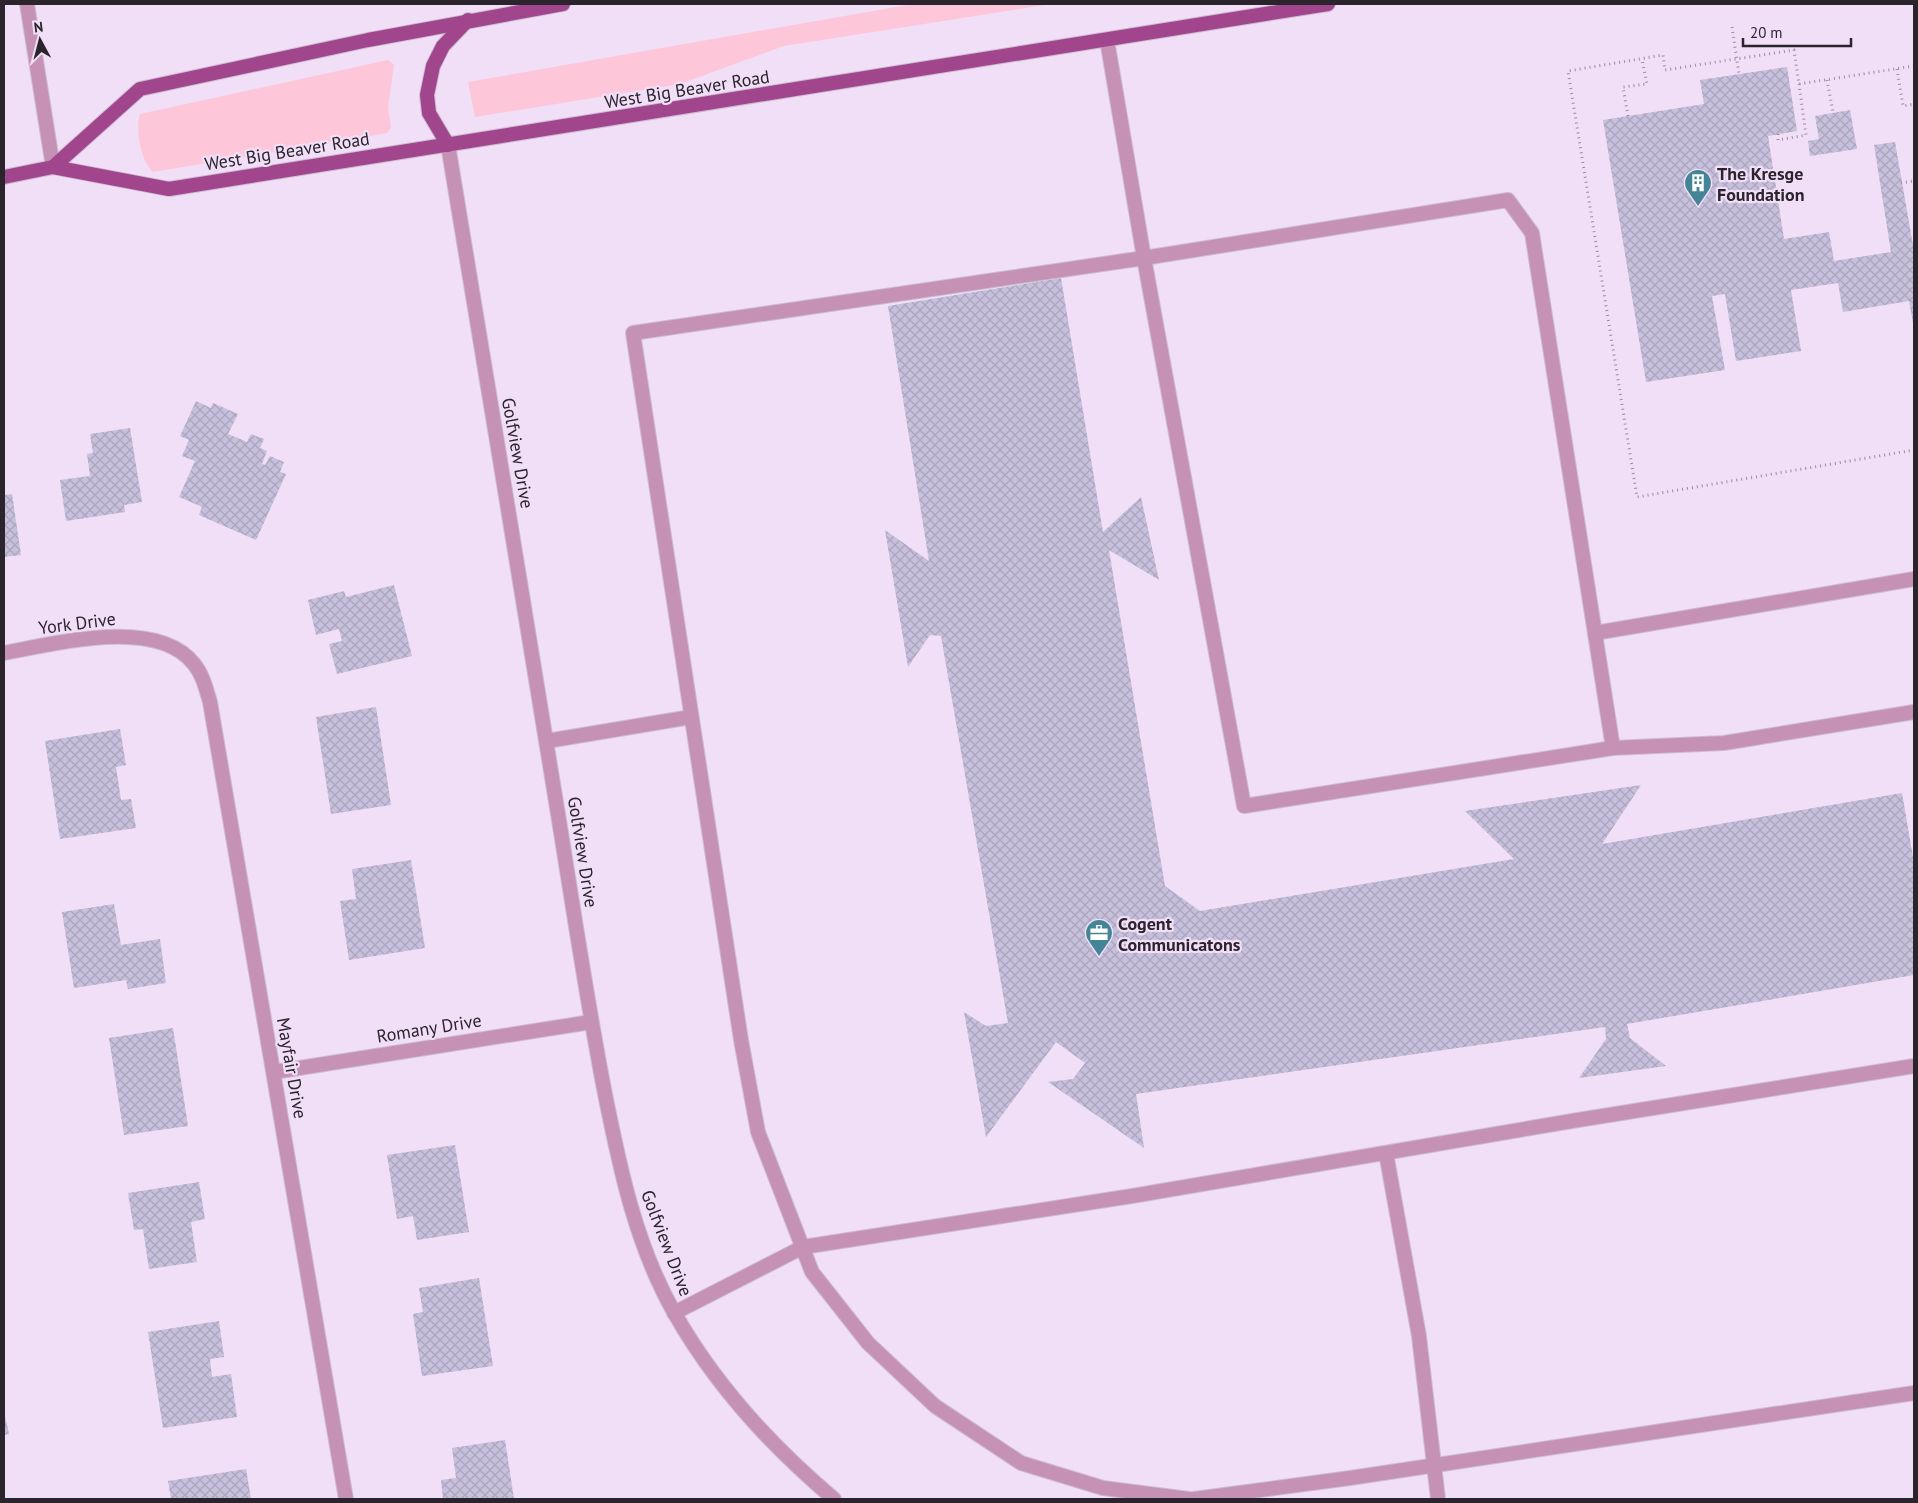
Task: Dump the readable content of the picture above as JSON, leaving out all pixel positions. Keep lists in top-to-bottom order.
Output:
{
  "streets": {
    "main road": ["West Big Beaver Road"],
    "street": [
      "Golfview Drive",
      "York Drive",
      "Romany Drive",
      "Mayfair Drive"
    ]
  },
  "crossings": [
    ["West Big Beaver Road", "Golfview Drive"],
    ["Golfview Drive", "Romany Drive"],
    ["York Drive", "Mayfair Drive"],
    ["Romany Drive", "Mayfair Drive"]
  ],
  "places": {
    "building": ["The Kresge Foundation"],
    "office": ["Cogent Communicatons"]
  },
  "scale_bar": "20 m",
  "north": "top"
}
